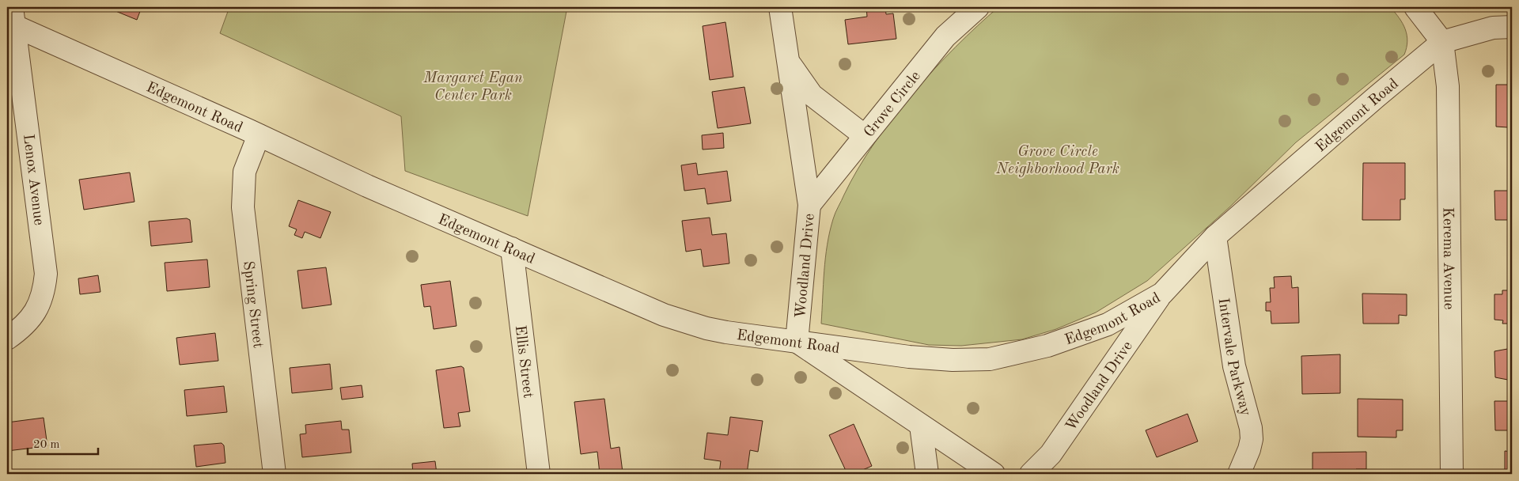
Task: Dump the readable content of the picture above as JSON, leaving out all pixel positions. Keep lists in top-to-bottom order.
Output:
{
  "streets": {
    "street": [
      "Grove Circle",
      "Edgemont Road",
      "Lenox Avenue",
      "Kerema Avenue",
      "Woodland Drive",
      "Spring Street",
      "Intervale Parkway",
      "Ellis Street"
    ]
  },
  "crossings": [
    ["Grove Circle", "Woodland Drive"],
    ["Edgemont Road", "Lenox Avenue"],
    ["Edgemont Road", "Kerema Avenue"],
    ["Edgemont Road", "Woodland Drive"],
    ["Edgemont Road", "Spring Street"],
    ["Edgemont Road", "Intervale Parkway"],
    ["Edgemont Road", "Ellis Street"]
  ],
  "parks": ["Margaret Egan Center Park", "Grove Circle Neighborhood Park"],
  "scale_bar": "20 m"
}
